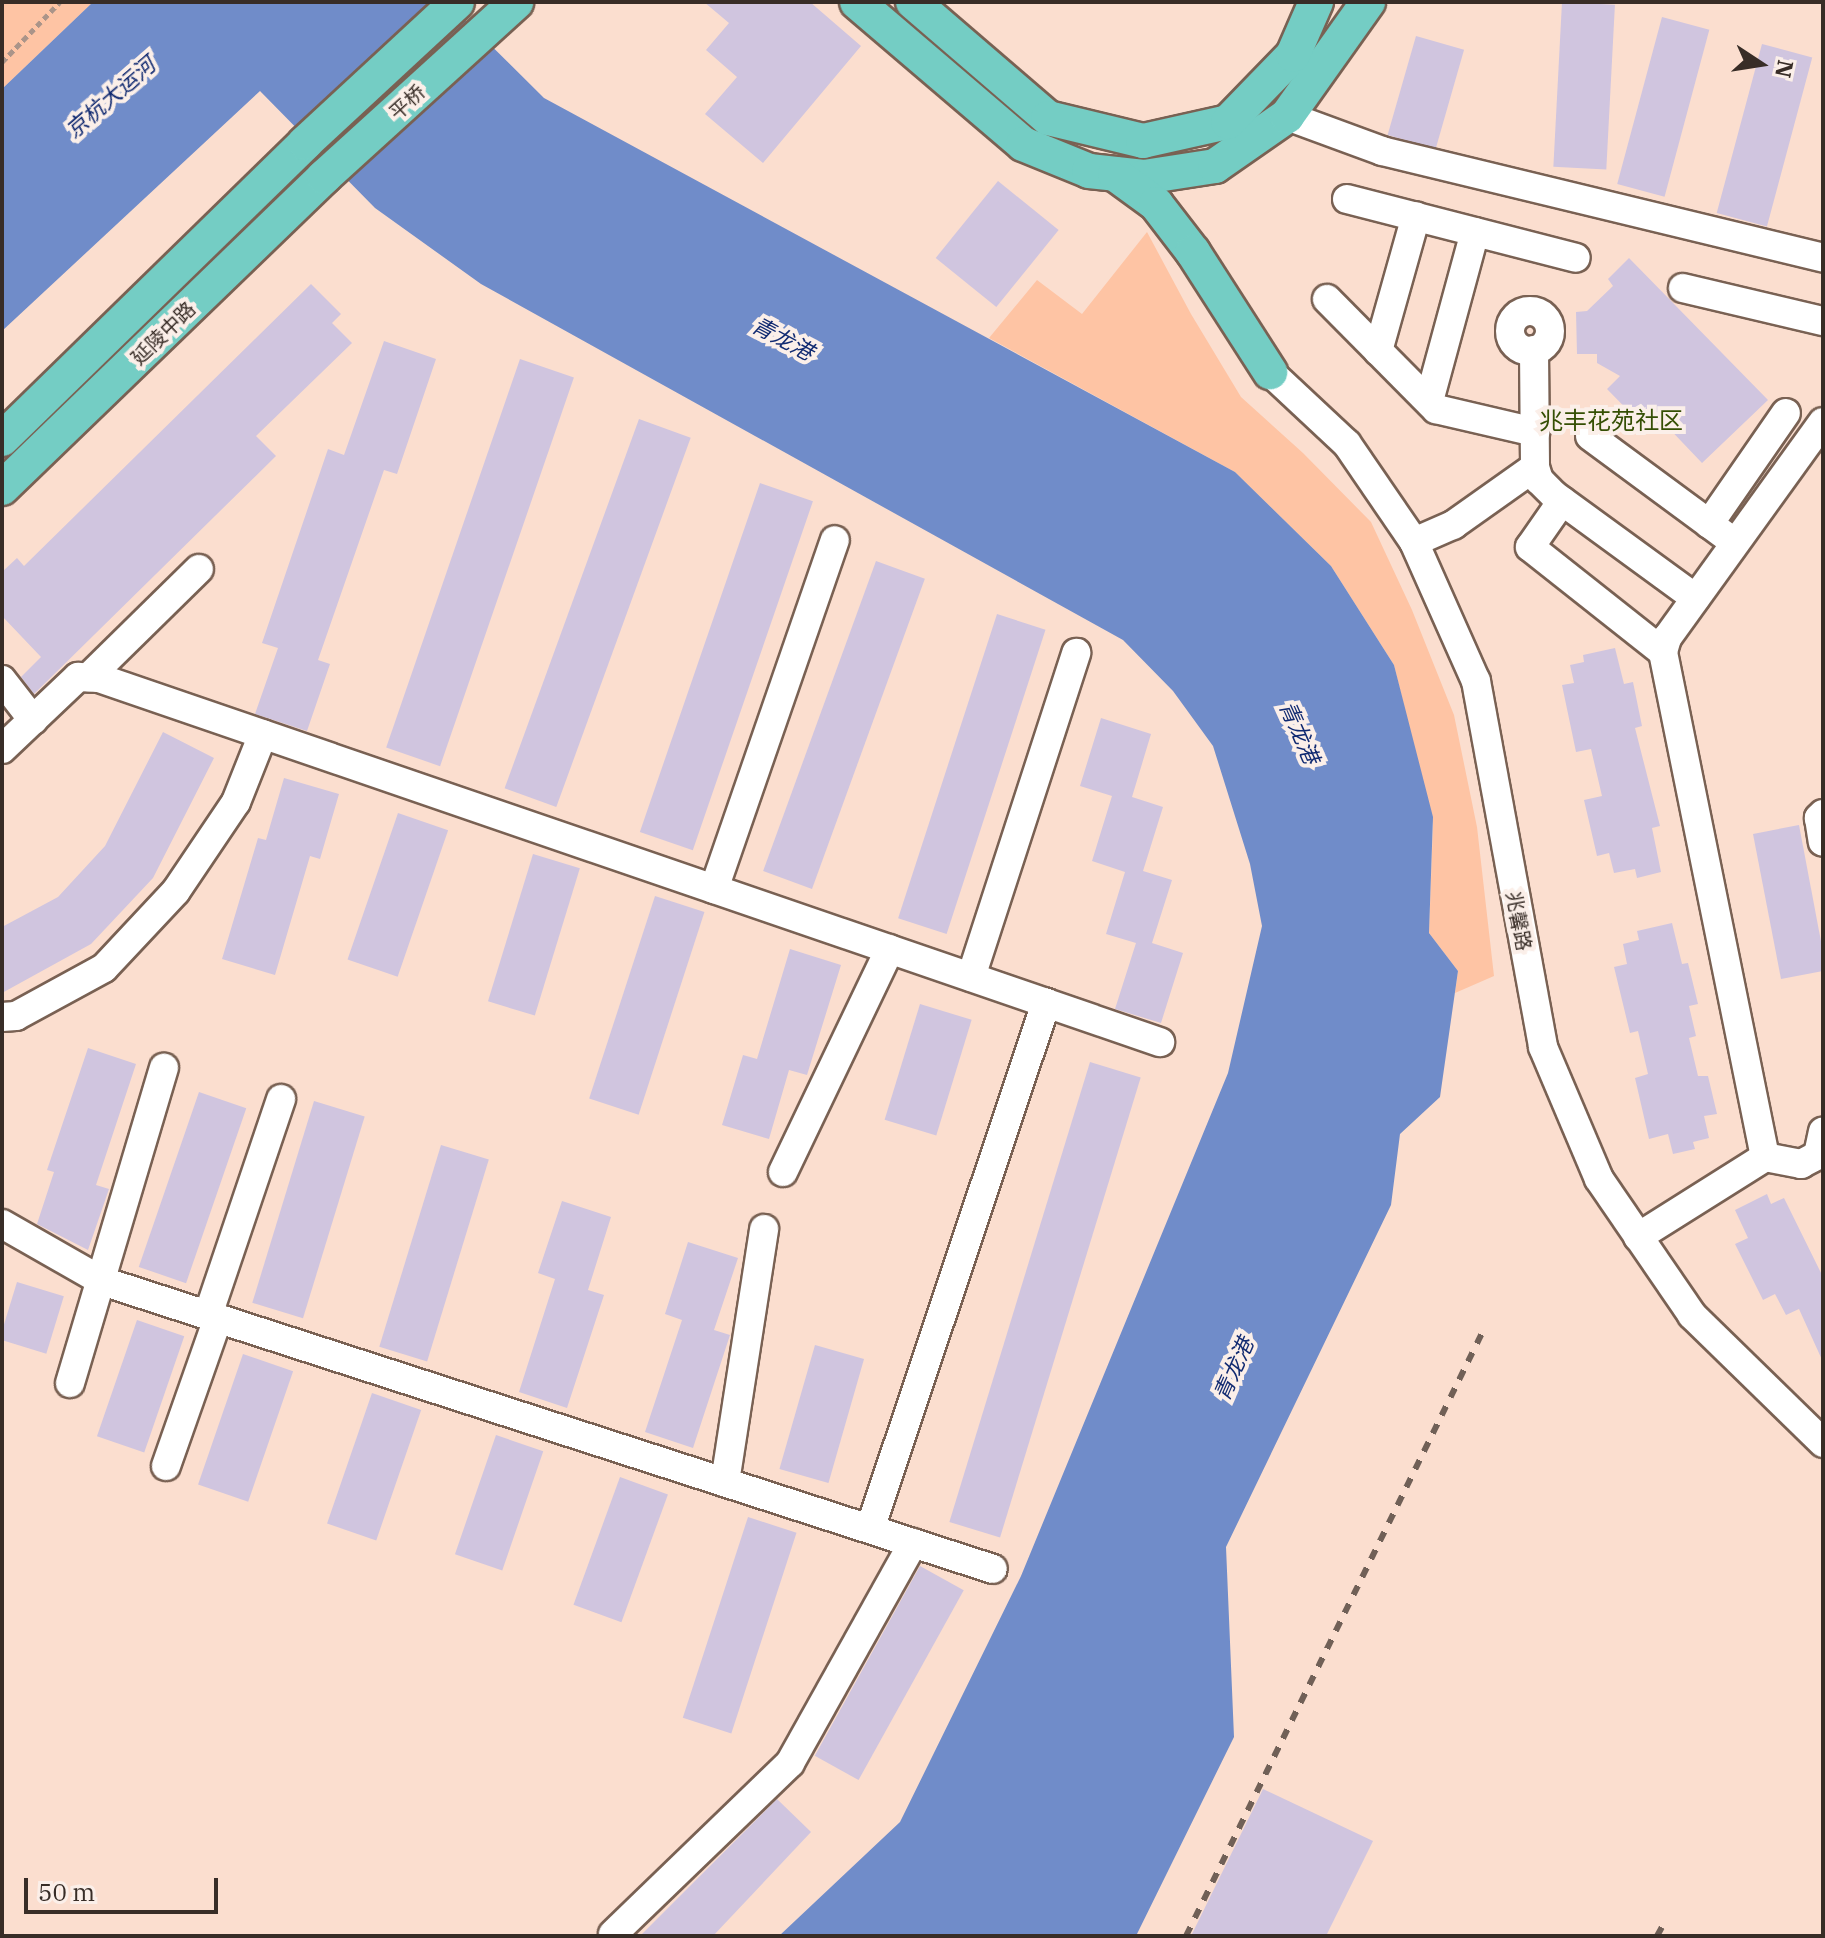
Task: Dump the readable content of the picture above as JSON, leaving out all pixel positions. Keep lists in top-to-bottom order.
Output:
{
  "streets": {
    "main road": ["平桥", "延陵中路"],
    "street": ["兆馨路"]
  },
  "crossings": [
    ["平桥", "延陵中路"]
  ],
  "districts": ["兆丰花苑社区"],
  "water": ["京杭大运河", "青龙港"],
  "scale_bar": "50 m",
  "north": "right"
}
